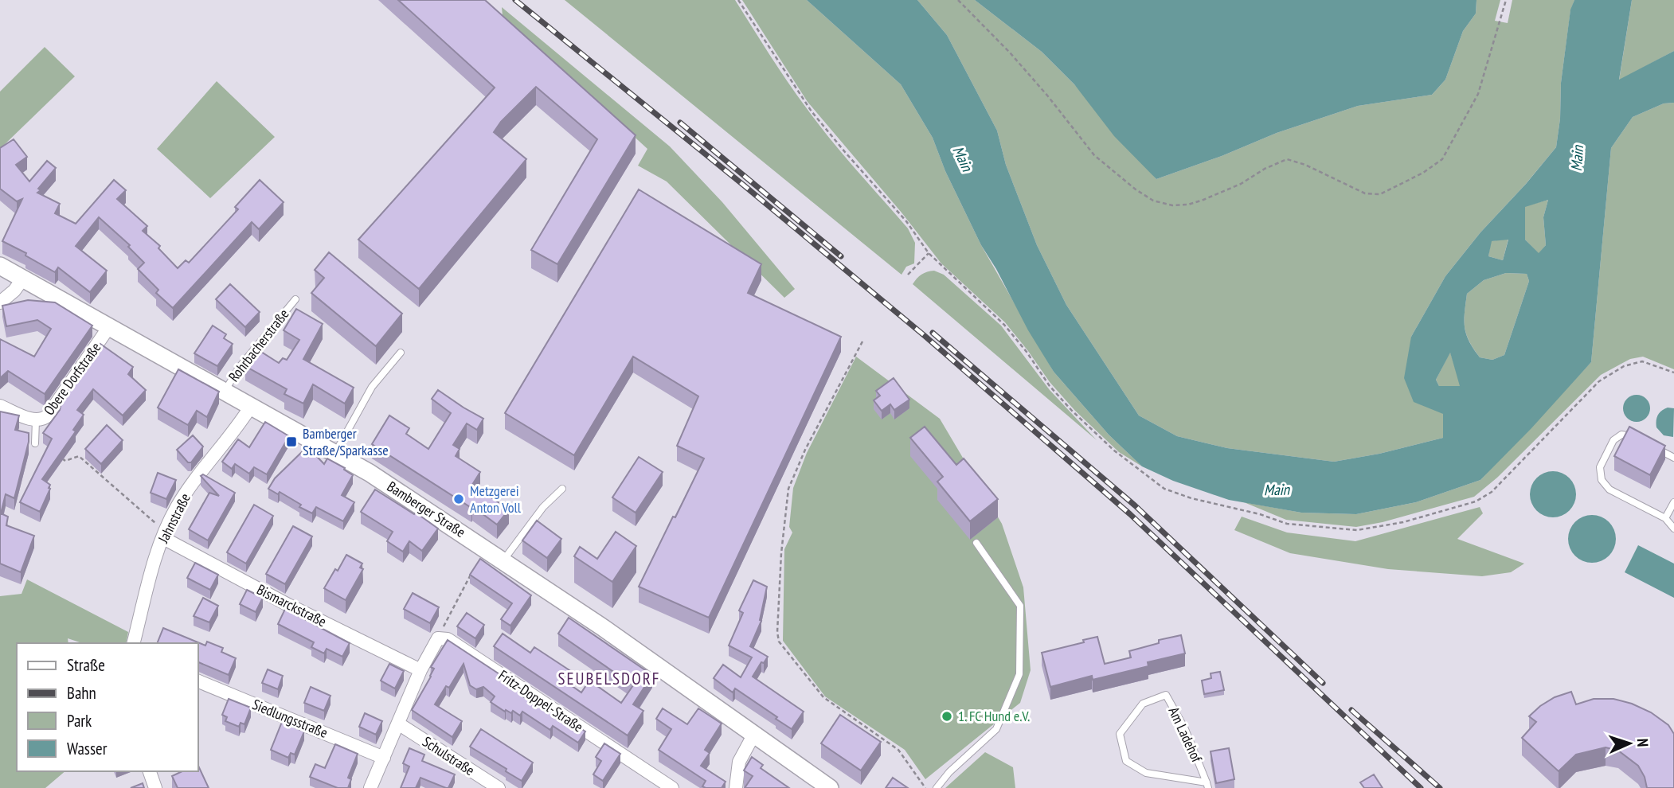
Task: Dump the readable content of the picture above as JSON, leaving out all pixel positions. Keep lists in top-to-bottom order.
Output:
{
  "streets": {
    "street": [
      "Obere Dorfstraße",
      "Bamberger Straße",
      "Jahnstraße",
      "Bismarckstraße",
      "Fritz-Doppel-Straße",
      "Siedlungsstraße",
      "Schulstraße"
    ],
    "lane": ["Rohrbacherstraße", "Am Ladehof"]
  },
  "crossings": [
    ["Rohrbacherstraße", "Bamberger Straße"],
    ["Obere Dorfstraße", "Bamberger Straße"],
    ["Bamberger Straße", "Jahnstraße"],
    ["Jahnstraße", "Bismarckstraße"]
  ],
  "districts": ["SEUBELSDORF"],
  "water": ["Main"],
  "places": {
    "transit": ["Bamberger Straße/Sparkasse"],
    "other": ["Metzgerei Anton Voll", "1. FC Hund e.V."]
  },
  "legend": [
    "Straße",
    "Bahn",
    "Park",
    "Wasser"
  ],
  "north": "right"
}
